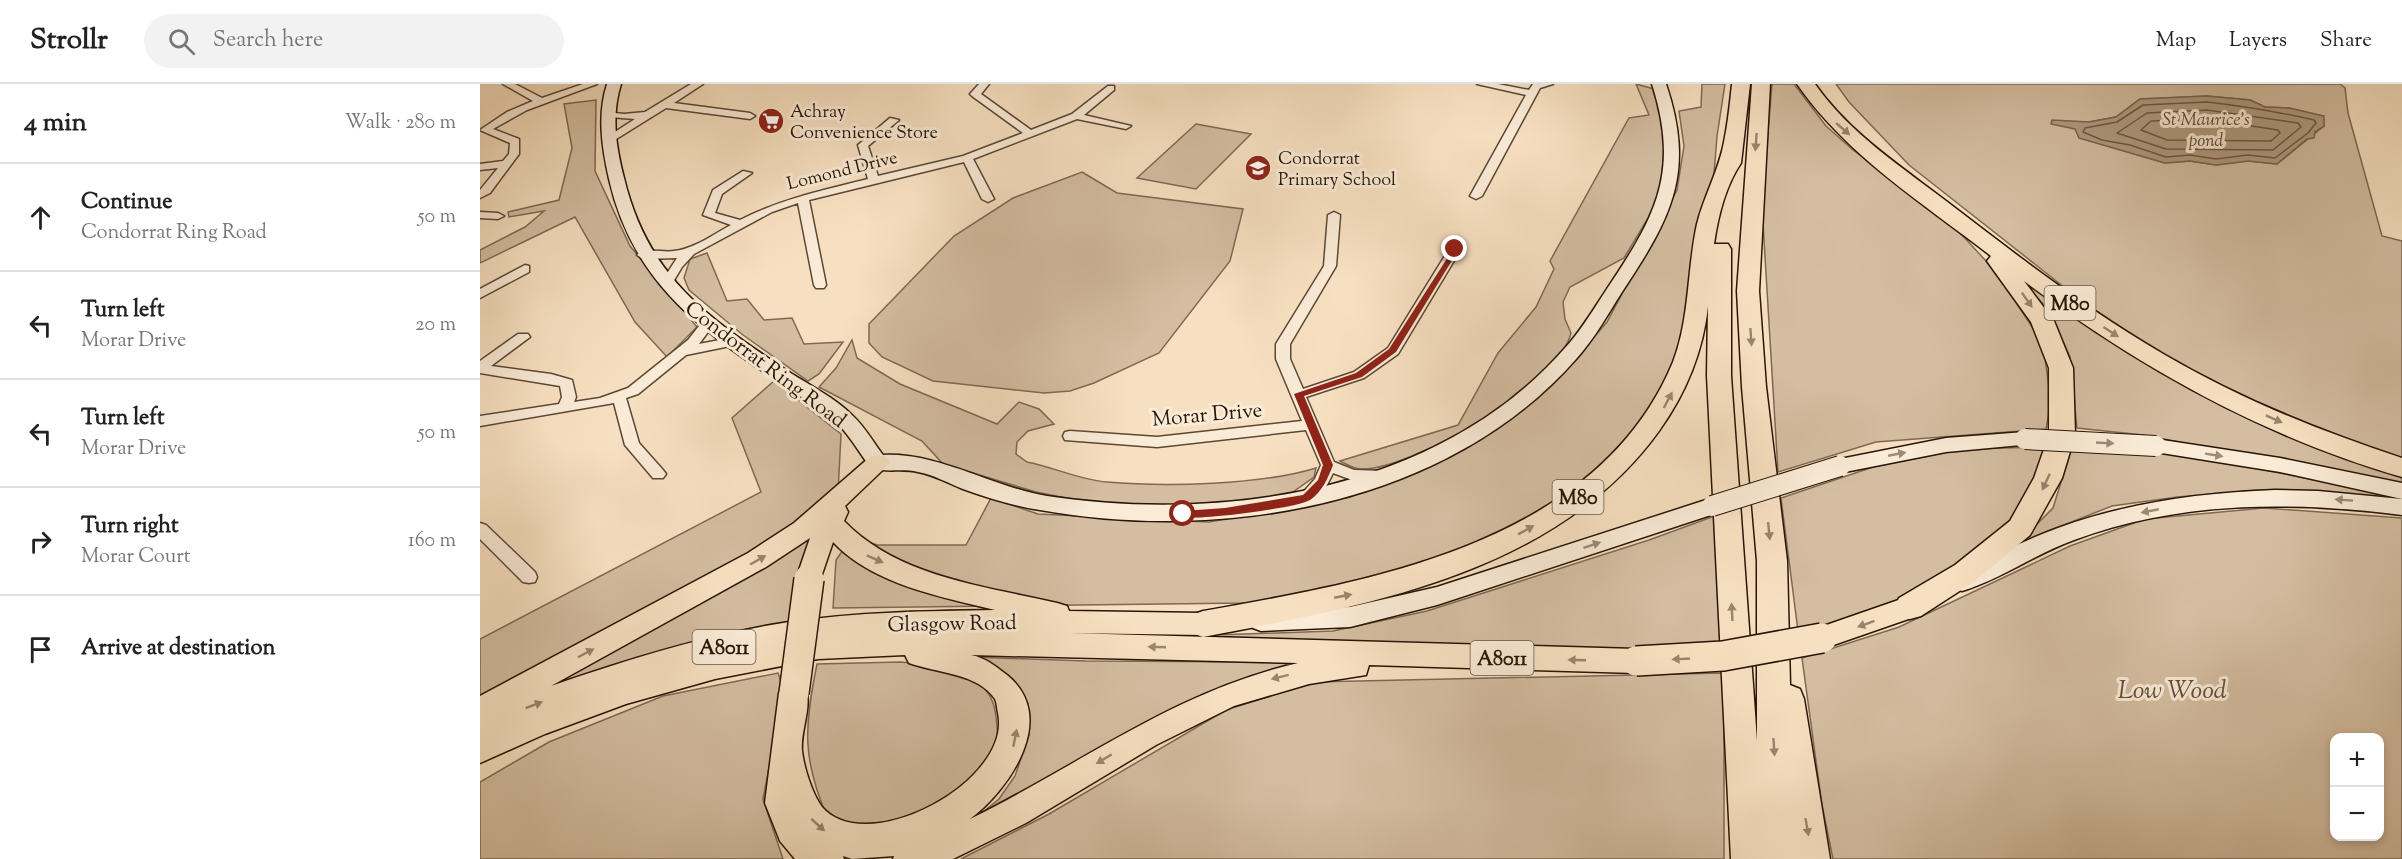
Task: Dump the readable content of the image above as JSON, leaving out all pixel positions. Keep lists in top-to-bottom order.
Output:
{
  "streets": {
    "highway": ["M80"],
    "main road": ["Glasgow Road", "A8011"],
    "street": ["Lomond Drive", "Condorrat Ring Road", "Morar Drive"]
  },
  "crossings": [
    ["M80", "Glasgow Road"],
    ["M80", "A8011"]
  ],
  "water": ["St Maurice's pond"],
  "parks": ["Low Wood"],
  "places": {
    "supermarket": ["Achray Convenience Store"],
    "school or university": ["Condorrat Primary School"]
  },
  "page": {
    "header": "Strollr",
    "search": "Search here",
    "nav": ["Map", "Layers", "Share"],
    "heading": ["4 min", "Walk · 280 m"],
    "list": [
      ["Continue", "Condorrat Ring Road", "50 m"],
      ["Turn left", "Morar Drive", "20 m"],
      ["Turn left", "Morar Drive", "50 m"],
      ["Turn right", "Morar Court", "160 m"],
      "Arrive at destination"
    ],
    "map_buttons": ["+", "−"]
  }
}
